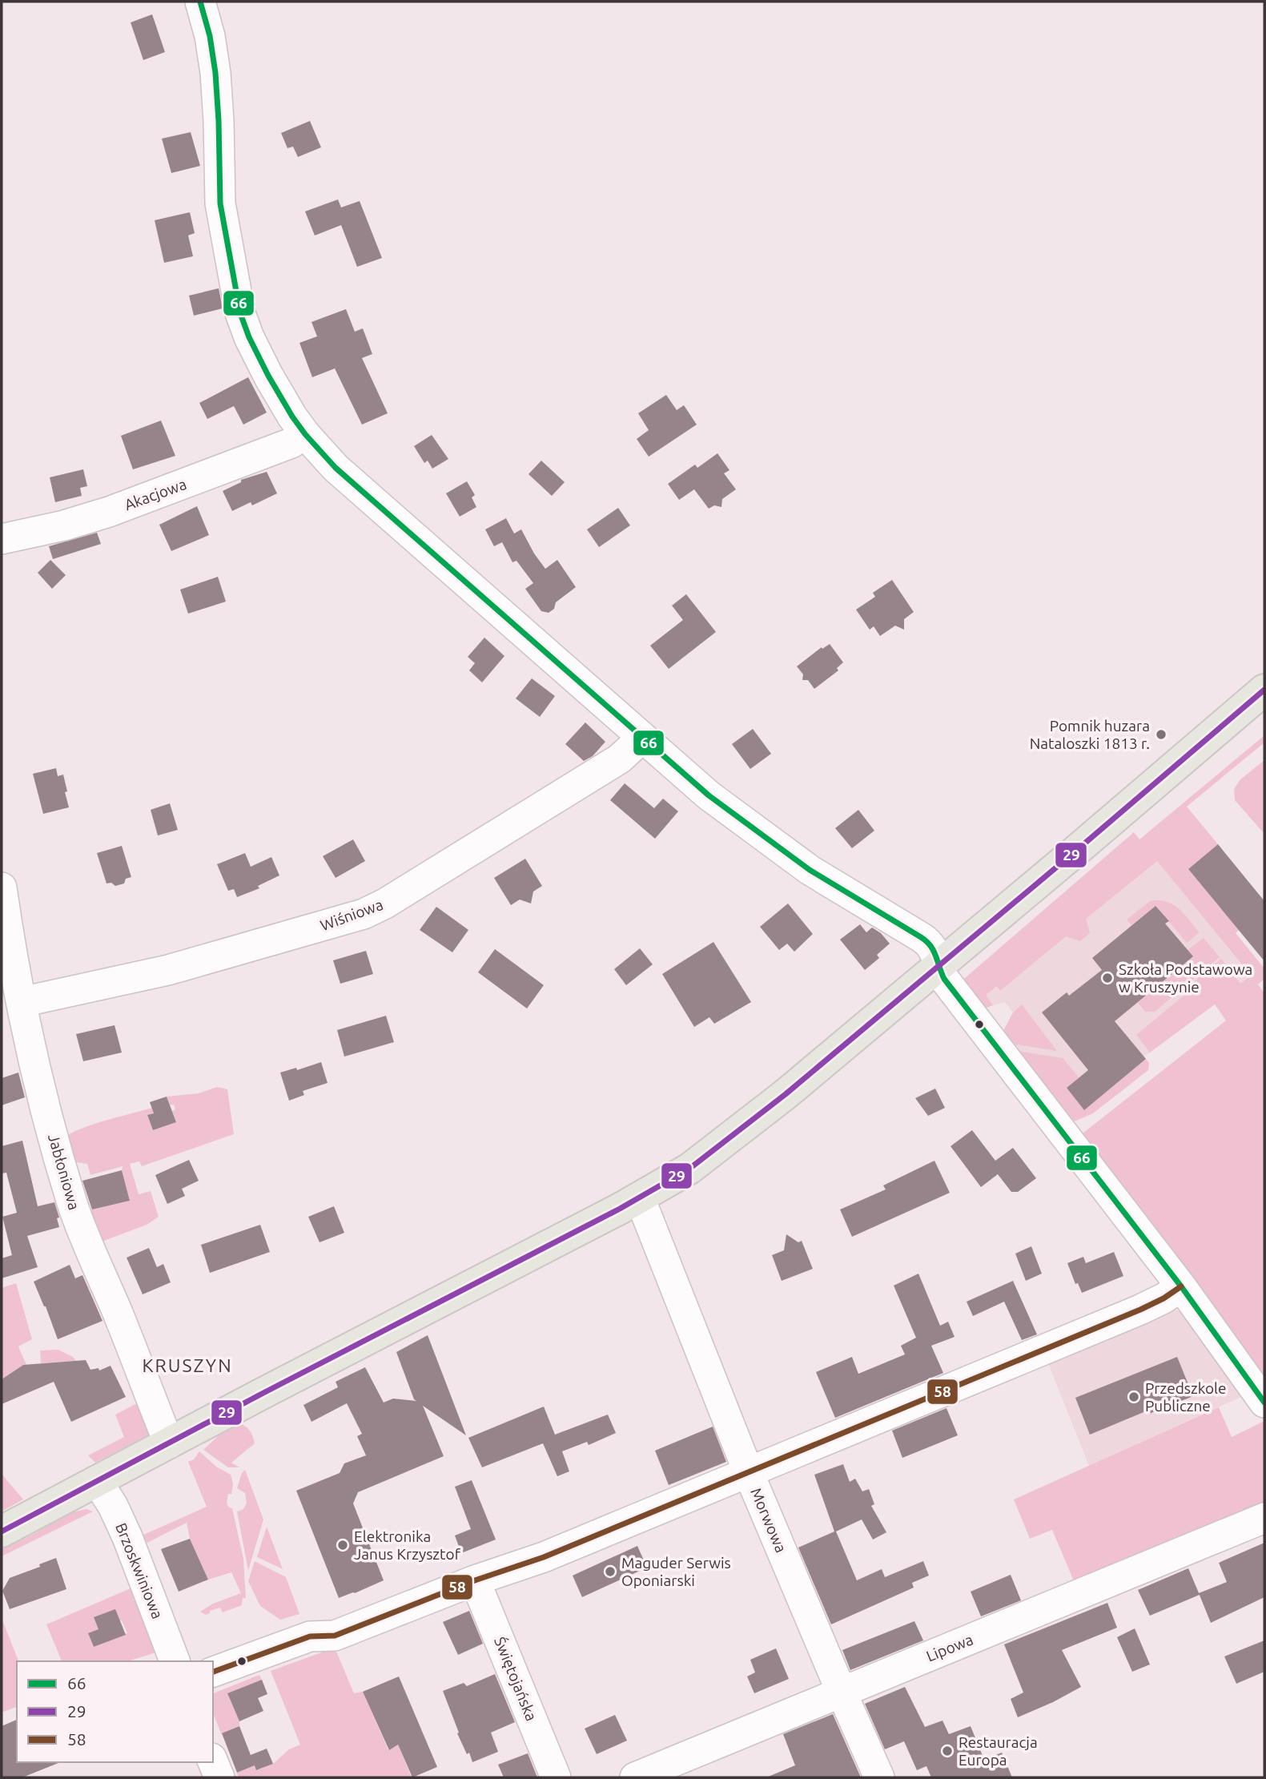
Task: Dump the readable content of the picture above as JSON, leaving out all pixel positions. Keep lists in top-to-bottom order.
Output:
{
  "streets": {
    "street": [
      "Akacjowa",
      "Wiśniowa",
      "Jabłoniowa",
      "Morwowa",
      "Brzoskwiniowa",
      "Lipowa",
      "Świętojańska"
    ]
  },
  "crossings": [
    ["Wiśniowa", "Jabłoniowa"],
    ["Morwowa", "Lipowa"]
  ],
  "districts": ["KRUSZYN"],
  "places": [
    "Pomnik huzara Nataloszki 1813 r.",
    "Szkoła Podstawowa w Kruszynie",
    "Przedszkole Publiczne",
    "Elektronika Janus Krzysztof",
    "Maguder Serwis Oponiarski",
    "Restauracja Europa"
  ],
  "lines": ["transit line 66", "transit line 29", "transit line 58"],
  "legend": ["66", "29", "58"]
}
